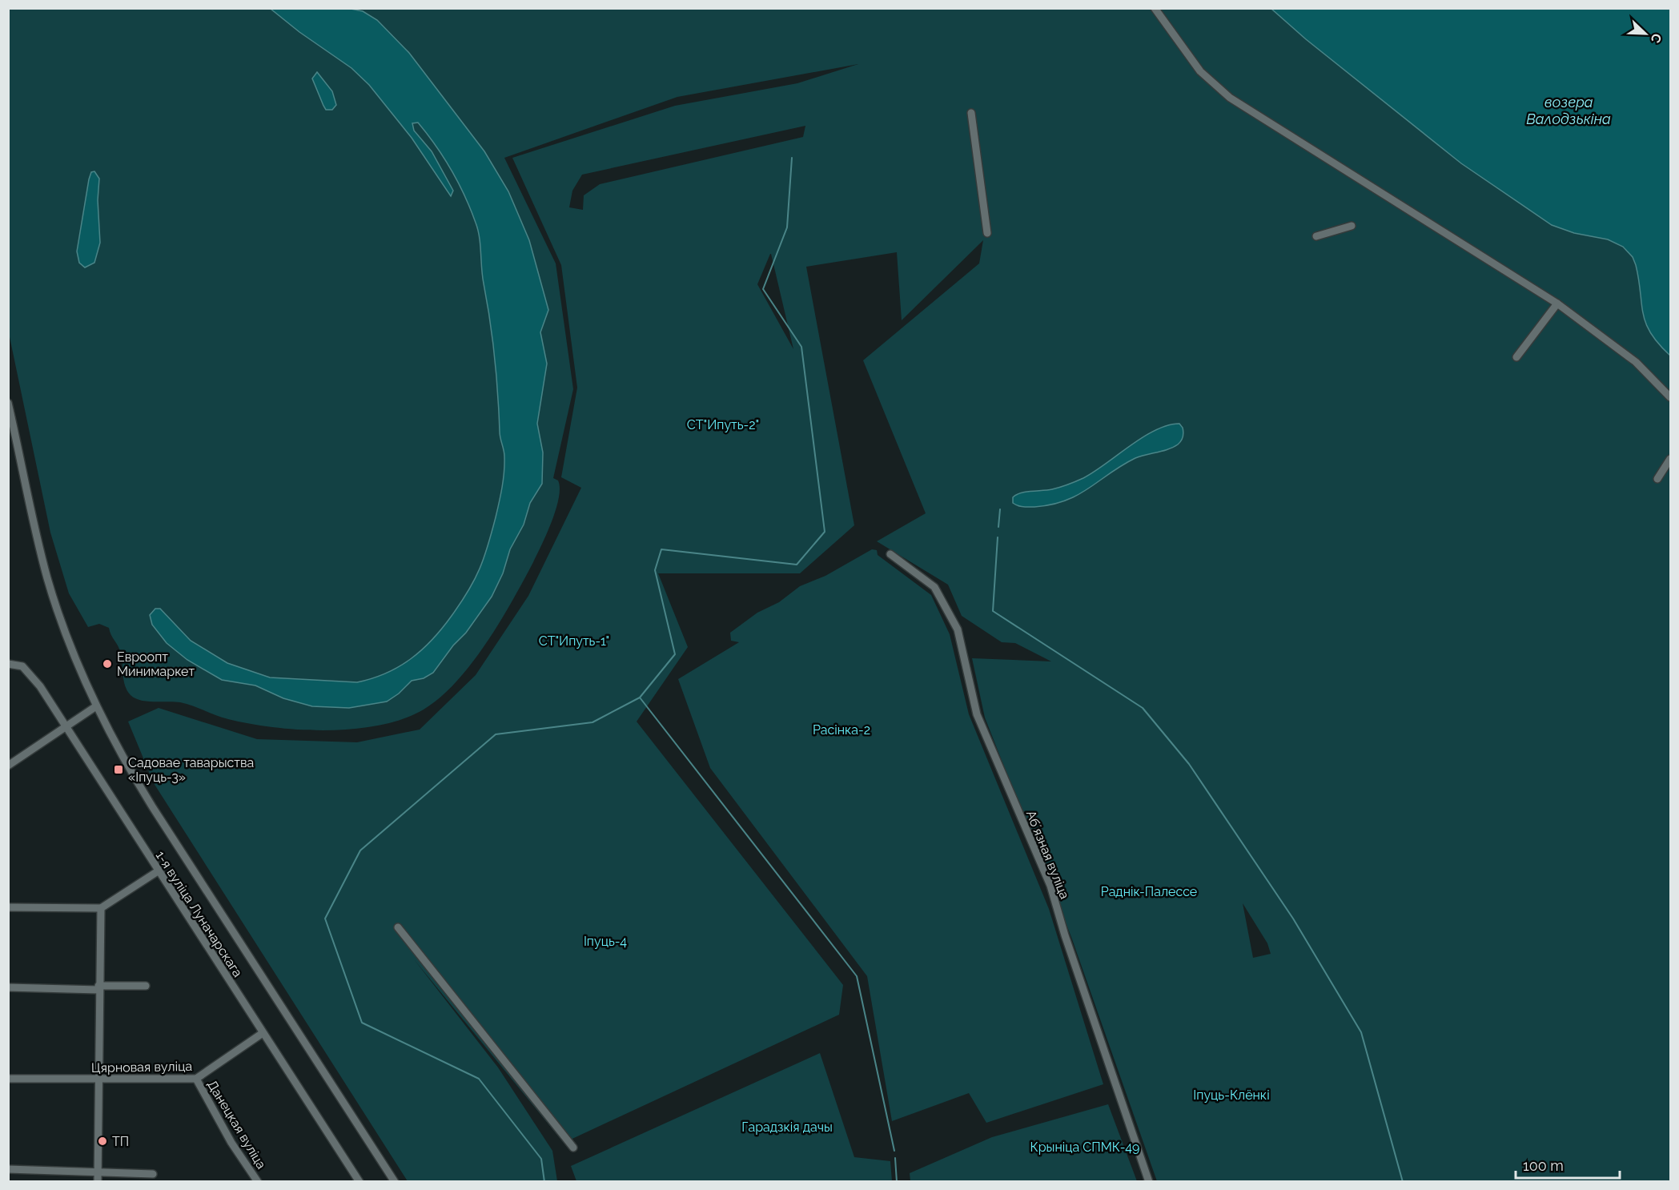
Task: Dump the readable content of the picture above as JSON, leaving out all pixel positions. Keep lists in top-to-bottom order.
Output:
{
  "streets": {
    "street": [
      "Абʼязная вуліца",
      "1-я вуліца Луначарскага",
      "Цярновая вуліца",
      "Данецкая вуліца"
    ]
  },
  "crossings": [
    ["1-я вуліца Луначарскага", "Цярновая вуліца"],
    ["Цярновая вуліца", "Данецкая вуліца"]
  ],
  "water": ["возера Валодзькіна"],
  "parks": [
    "СТ\"Ипуть-2\"",
    "СТ\"Ипуть-1\"",
    "Расінка-2",
    "Раднік-Палессе",
    "Іпуць-4",
    "Іпуць-Клёнкі",
    "Гарадзкія дачы",
    "Крыніца СПМК-49"
  ],
  "places": {
    "other": ["Евроопт Минимаркет", "ТП"],
    "transit": ["Садовае таварыства «Іпуць-3»"]
  },
  "scale_bar": "100 m",
  "north": "bottom right"
}
